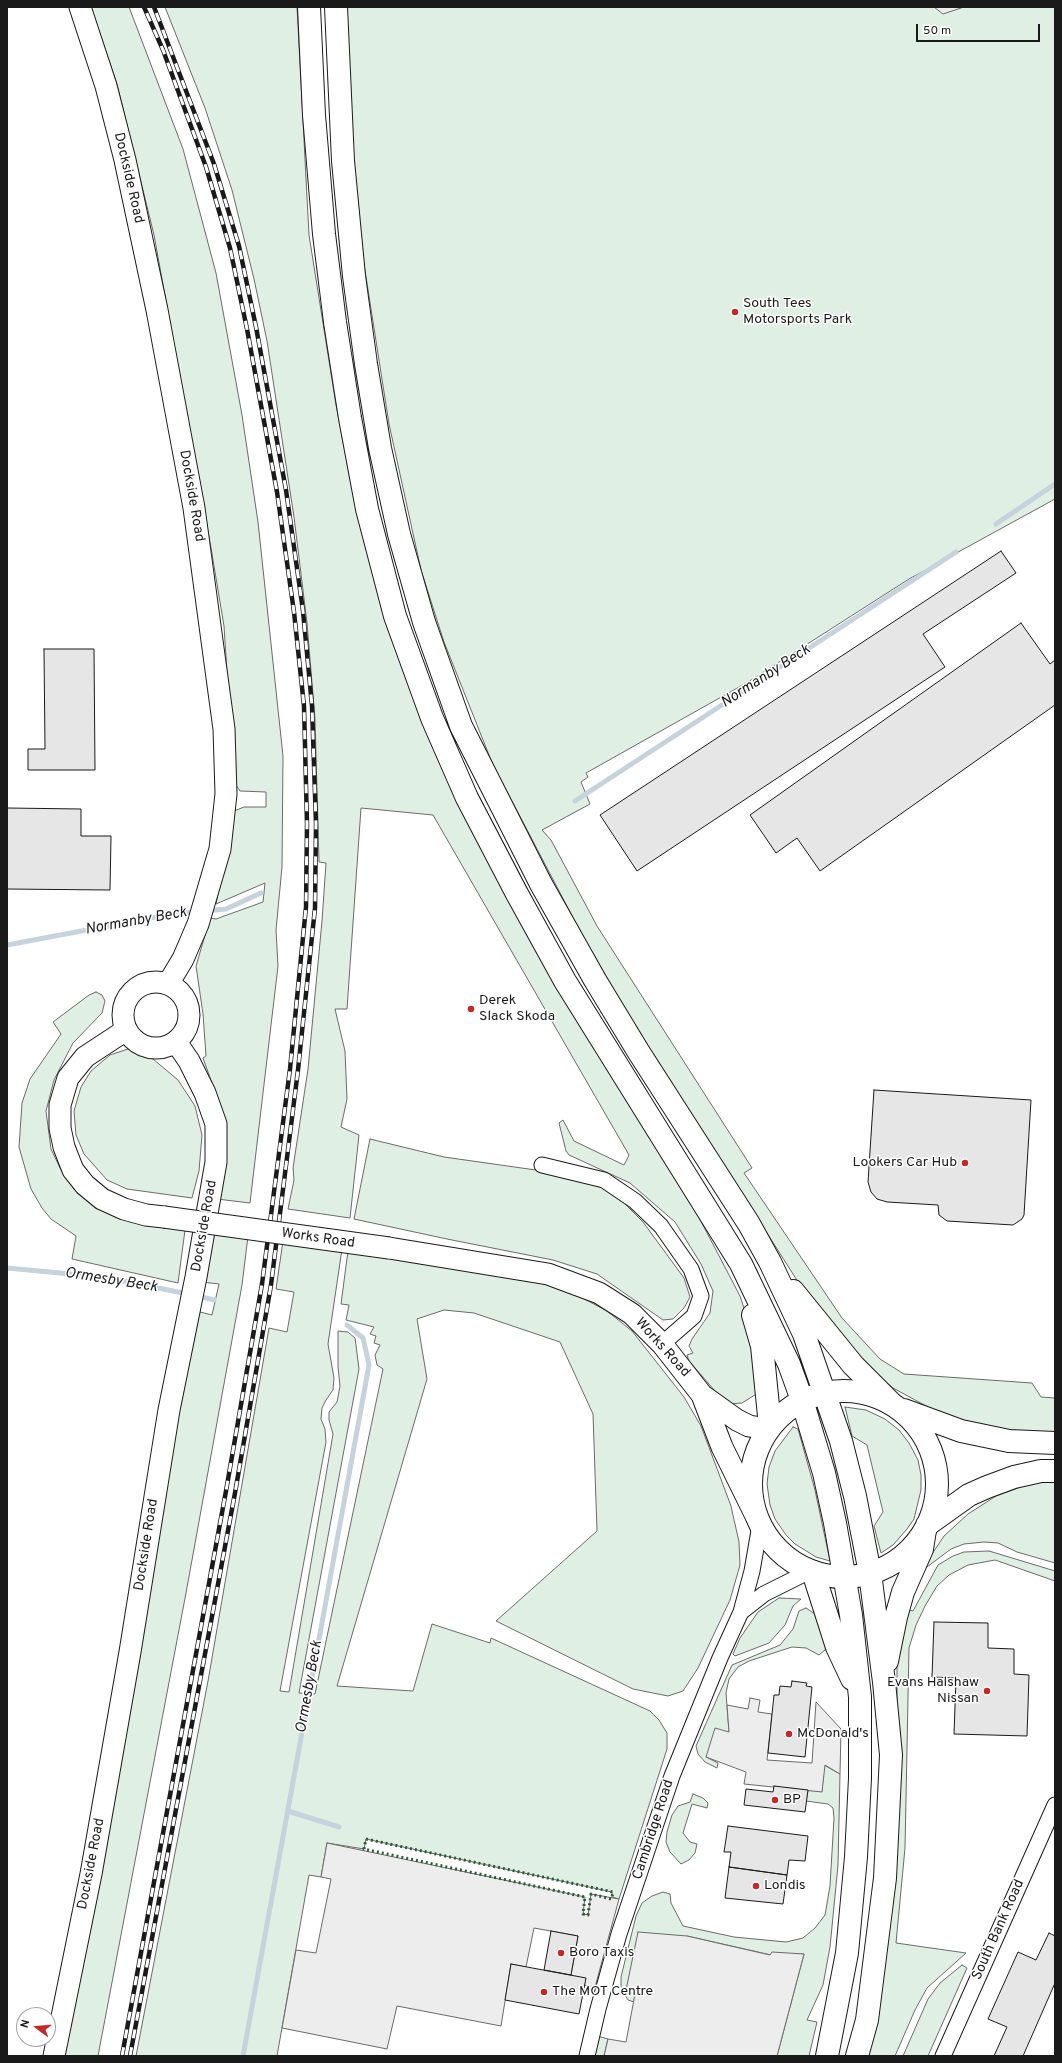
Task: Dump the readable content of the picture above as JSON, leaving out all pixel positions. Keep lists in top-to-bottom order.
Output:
{
  "streets": {
    "main road": ["Dockside Road", "Works Road"],
    "street": ["Cambridge Road", "South Bank Road"]
  },
  "crossings": [
    ["Dockside Road", "Works Road"],
    ["Works Road", "Cambridge Road"]
  ],
  "water": ["Normanby Beck", "Ormesby Beck"],
  "places": [
    "South Tees Motorsports Park",
    "Derek Slack Skoda",
    "Lookers Car Hub",
    "Evans Halshaw Nissan",
    "McDonald's",
    "BP",
    "Londis",
    "Boro Taxis",
    "The MOT Centre"
  ],
  "scale_bar": "50 m",
  "north": "left"
}
